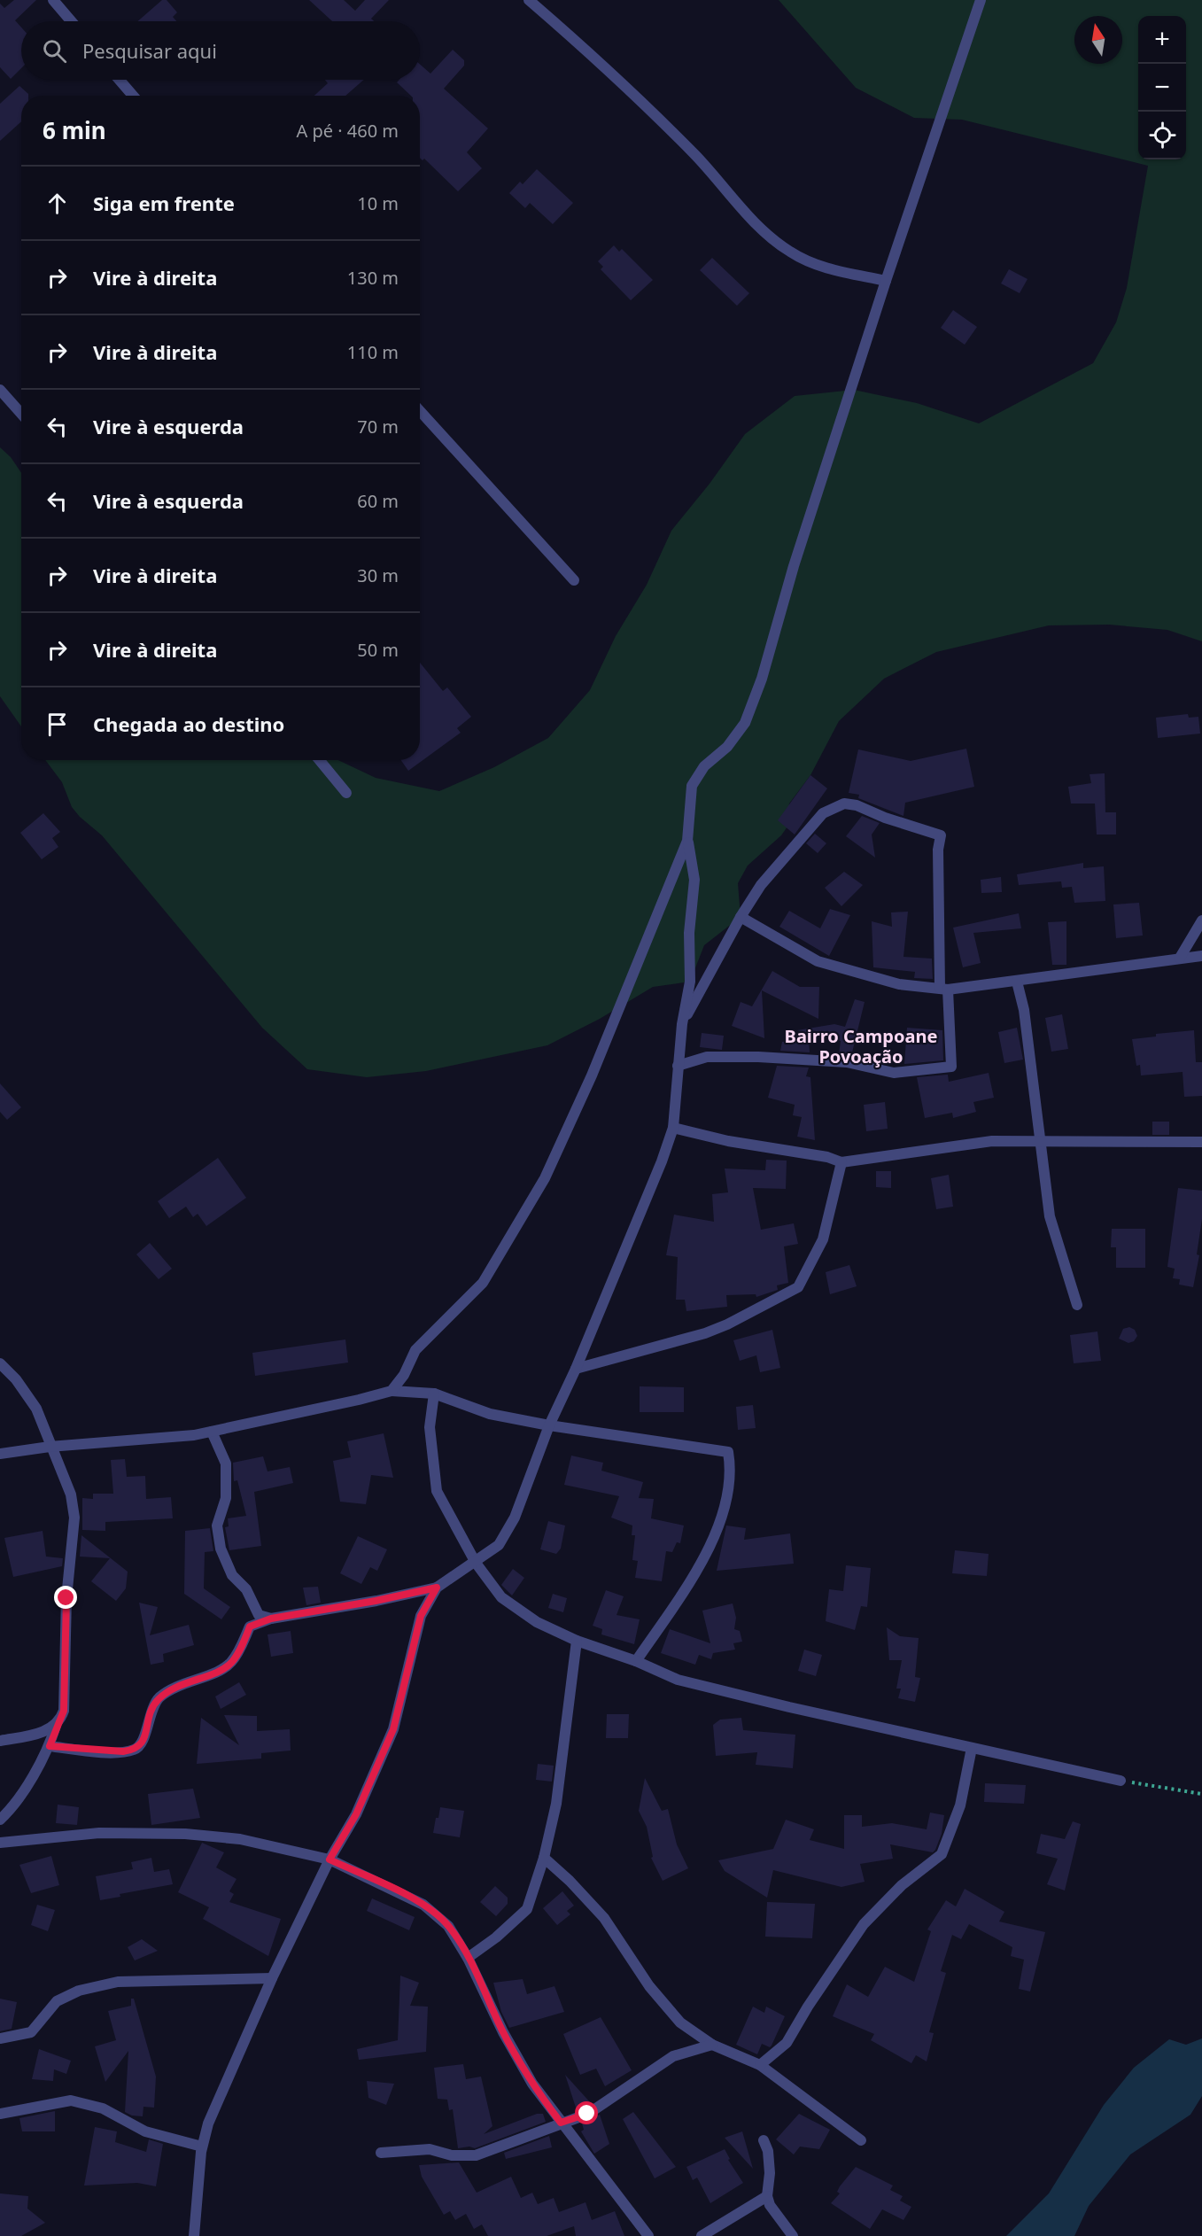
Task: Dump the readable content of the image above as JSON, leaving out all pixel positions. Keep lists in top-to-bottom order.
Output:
{
  "districts": ["Bairro Campoane Povoação"],
  "north": "top",
  "page": {
    "map_buttons": ["+", "−"],
    "search": "Pesquisar aqui",
    "heading": ["6 min", "A pé · 460 m"],
    "list": [
      ["Siga em frente", "10 m"],
      ["Vire à direita", "130 m"],
      ["Vire à direita", "110 m"],
      ["Vire à esquerda", "70 m"],
      ["Vire à esquerda", "60 m"],
      ["Vire à direita", "30 m"],
      ["Vire à direita", "50 m"],
      "Chegada ao destino"
    ]
  }
}
